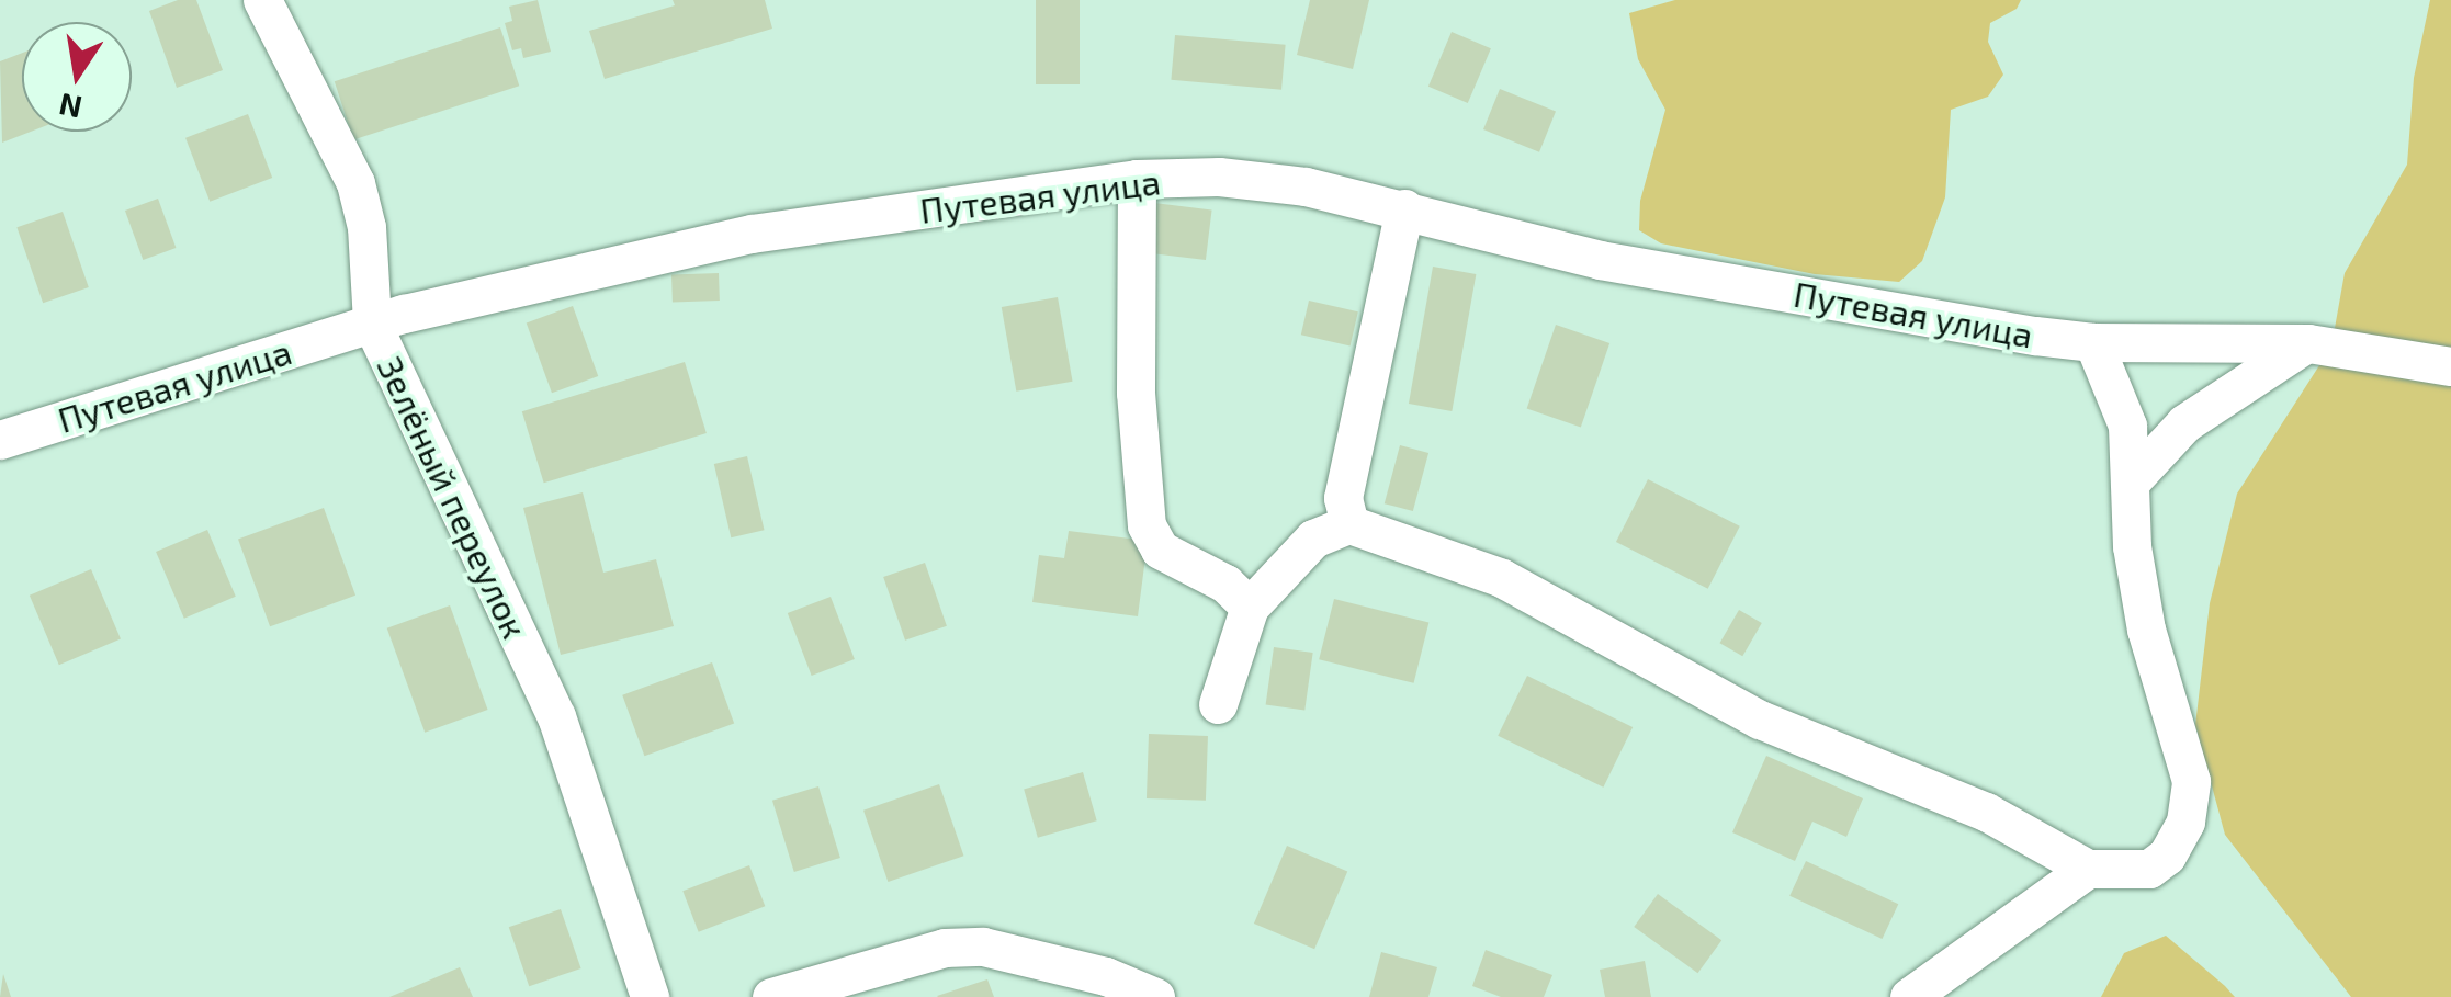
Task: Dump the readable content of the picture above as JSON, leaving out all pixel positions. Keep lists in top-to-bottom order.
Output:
{
  "streets": {
    "street": ["Путевая улица", "Зелёный переулок"]
  },
  "crossings": [
    ["Путевая улица", "Зелёный переулок"]
  ],
  "north": "bottom"
}
